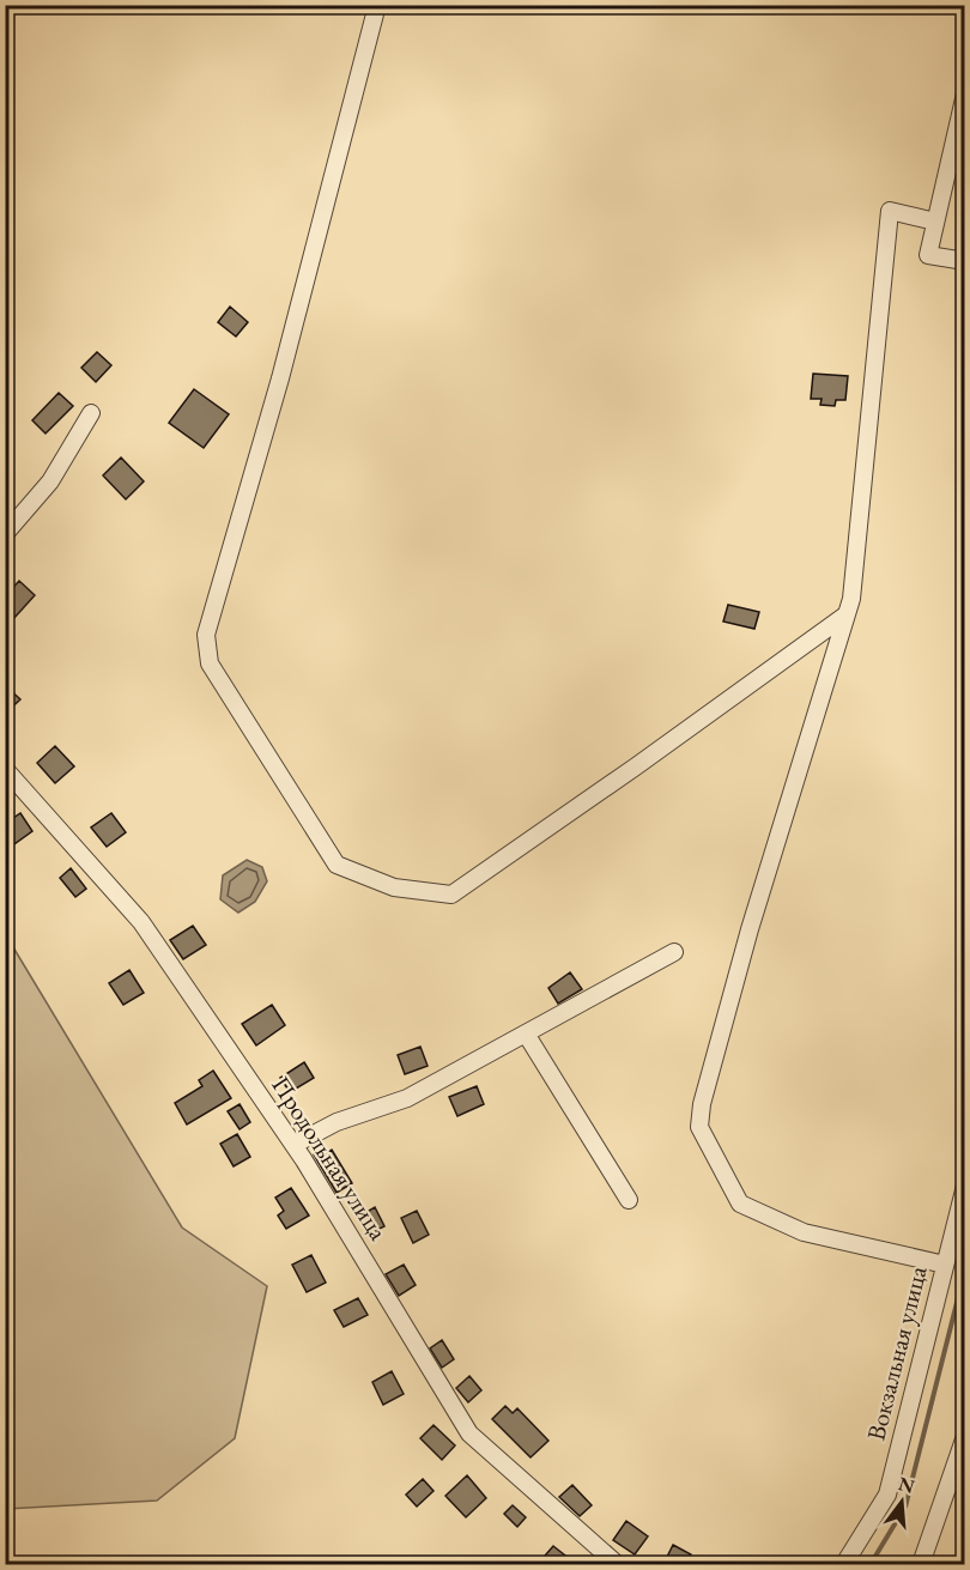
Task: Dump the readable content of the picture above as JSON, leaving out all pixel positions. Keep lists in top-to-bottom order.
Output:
{
  "streets": {
    "street": ["Продольная улица", "Вокзальная улица"]
  },
  "north": "top"
}
